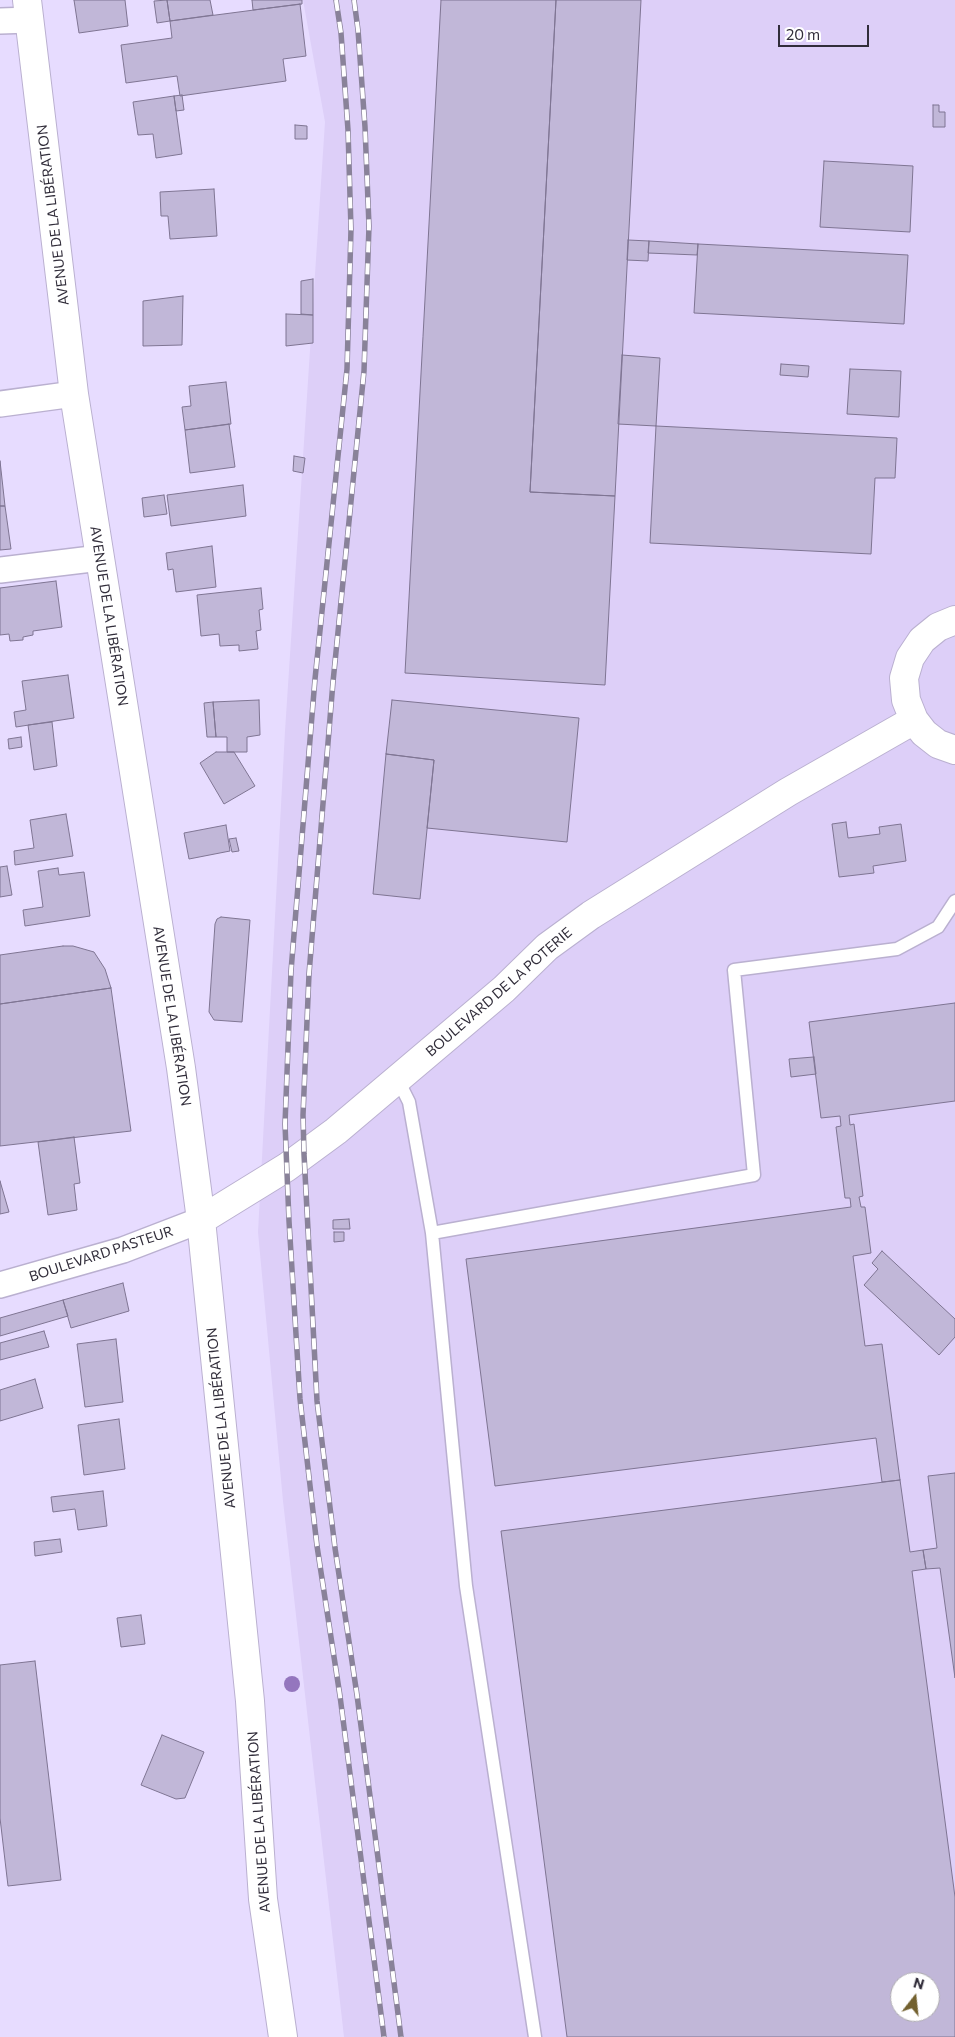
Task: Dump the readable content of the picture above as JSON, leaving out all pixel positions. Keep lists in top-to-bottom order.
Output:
{
  "streets": {
    "street": ["AVENUE DE LA LIBÉRATION", "BOULEVARD DE LA POTERIE", "BOULEVARD PASTEUR"]
  },
  "crossings": [
    ["AVENUE DE LA LIBÉRATION", "BOULEVARD DE LA POTERIE"],
    ["AVENUE DE LA LIBÉRATION", "BOULEVARD PASTEUR"],
    ["BOULEVARD DE LA POTERIE", "BOULEVARD PASTEUR"]
  ],
  "scale_bar": "20 m",
  "north": "top"
}
